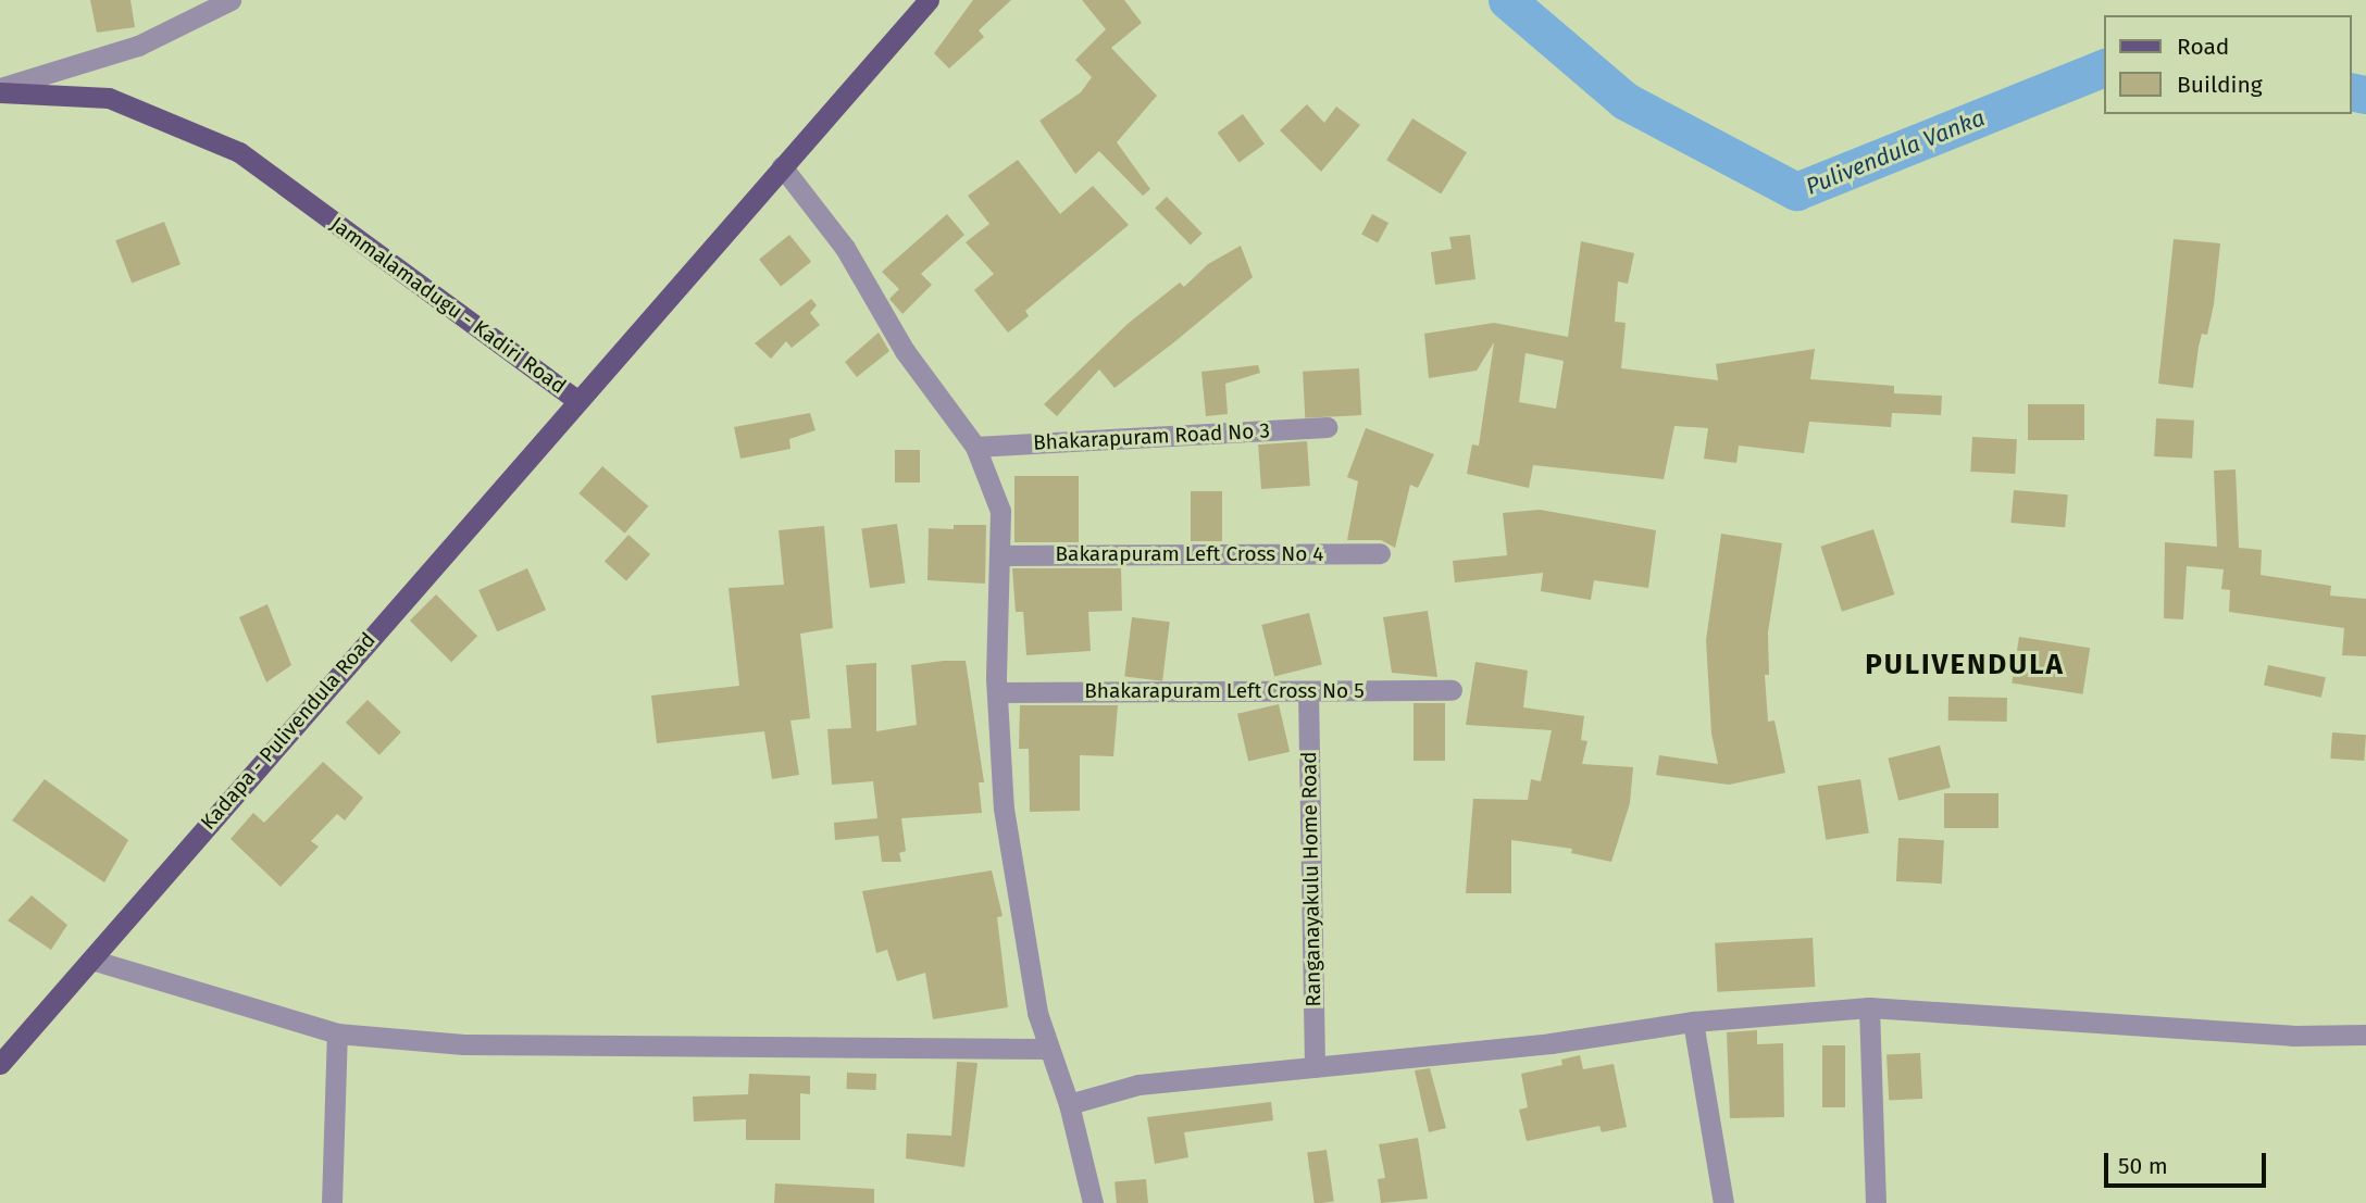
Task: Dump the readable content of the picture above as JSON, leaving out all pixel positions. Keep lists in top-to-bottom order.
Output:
{
  "streets": {
    "main road": ["Jammalamadugu - Kadiri Road", "Kadapa - Pulivendula Road"],
    "street": [
      "Bhakarapuram Road No 3",
      "Bakarapuram Left Cross No 4",
      "Bhakarapuram Left Cross No 5",
      "Ranganayakulu Home Road"
    ]
  },
  "crossings": [
    ["Jammalamadugu - Kadiri Road", "Kadapa - Pulivendula Road"],
    ["Bhakarapuram Left Cross No 5", "Ranganayakulu Home Road"]
  ],
  "districts": ["PULIVENDULA"],
  "water": ["Pulivendula Vanka"],
  "legend": ["Road", "Building"],
  "scale_bar": "50 m"
}
